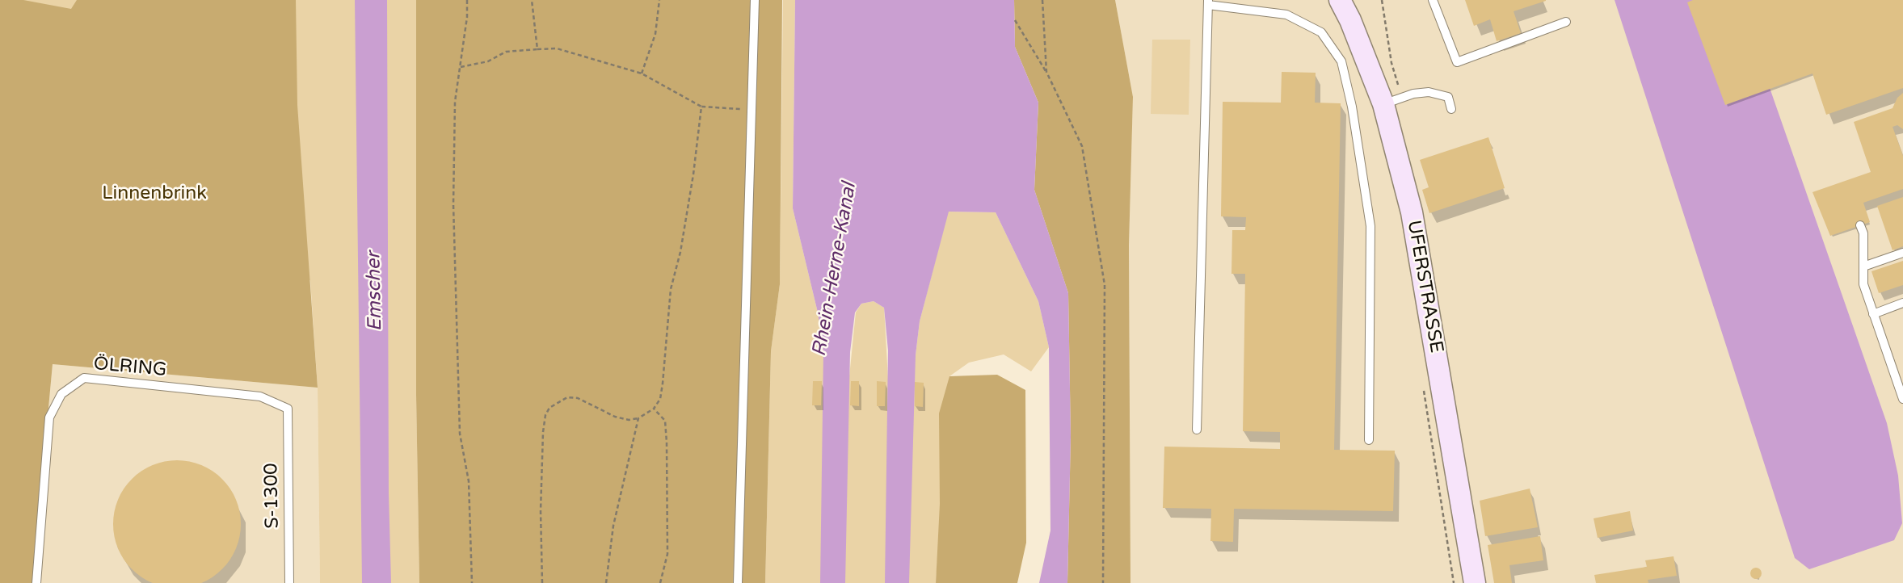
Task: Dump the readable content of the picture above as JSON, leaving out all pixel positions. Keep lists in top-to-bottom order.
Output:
{
  "streets": {
    "main road": ["UFERSTRASSE"],
    "lane": ["ÖLRING", "S-1300"]
  },
  "crossings": [
    ["ÖLRING", "S-1300"]
  ],
  "water": ["Rhein-Herne-Kanal", "Emscher"],
  "parks": ["Linnenbrink"]
}
